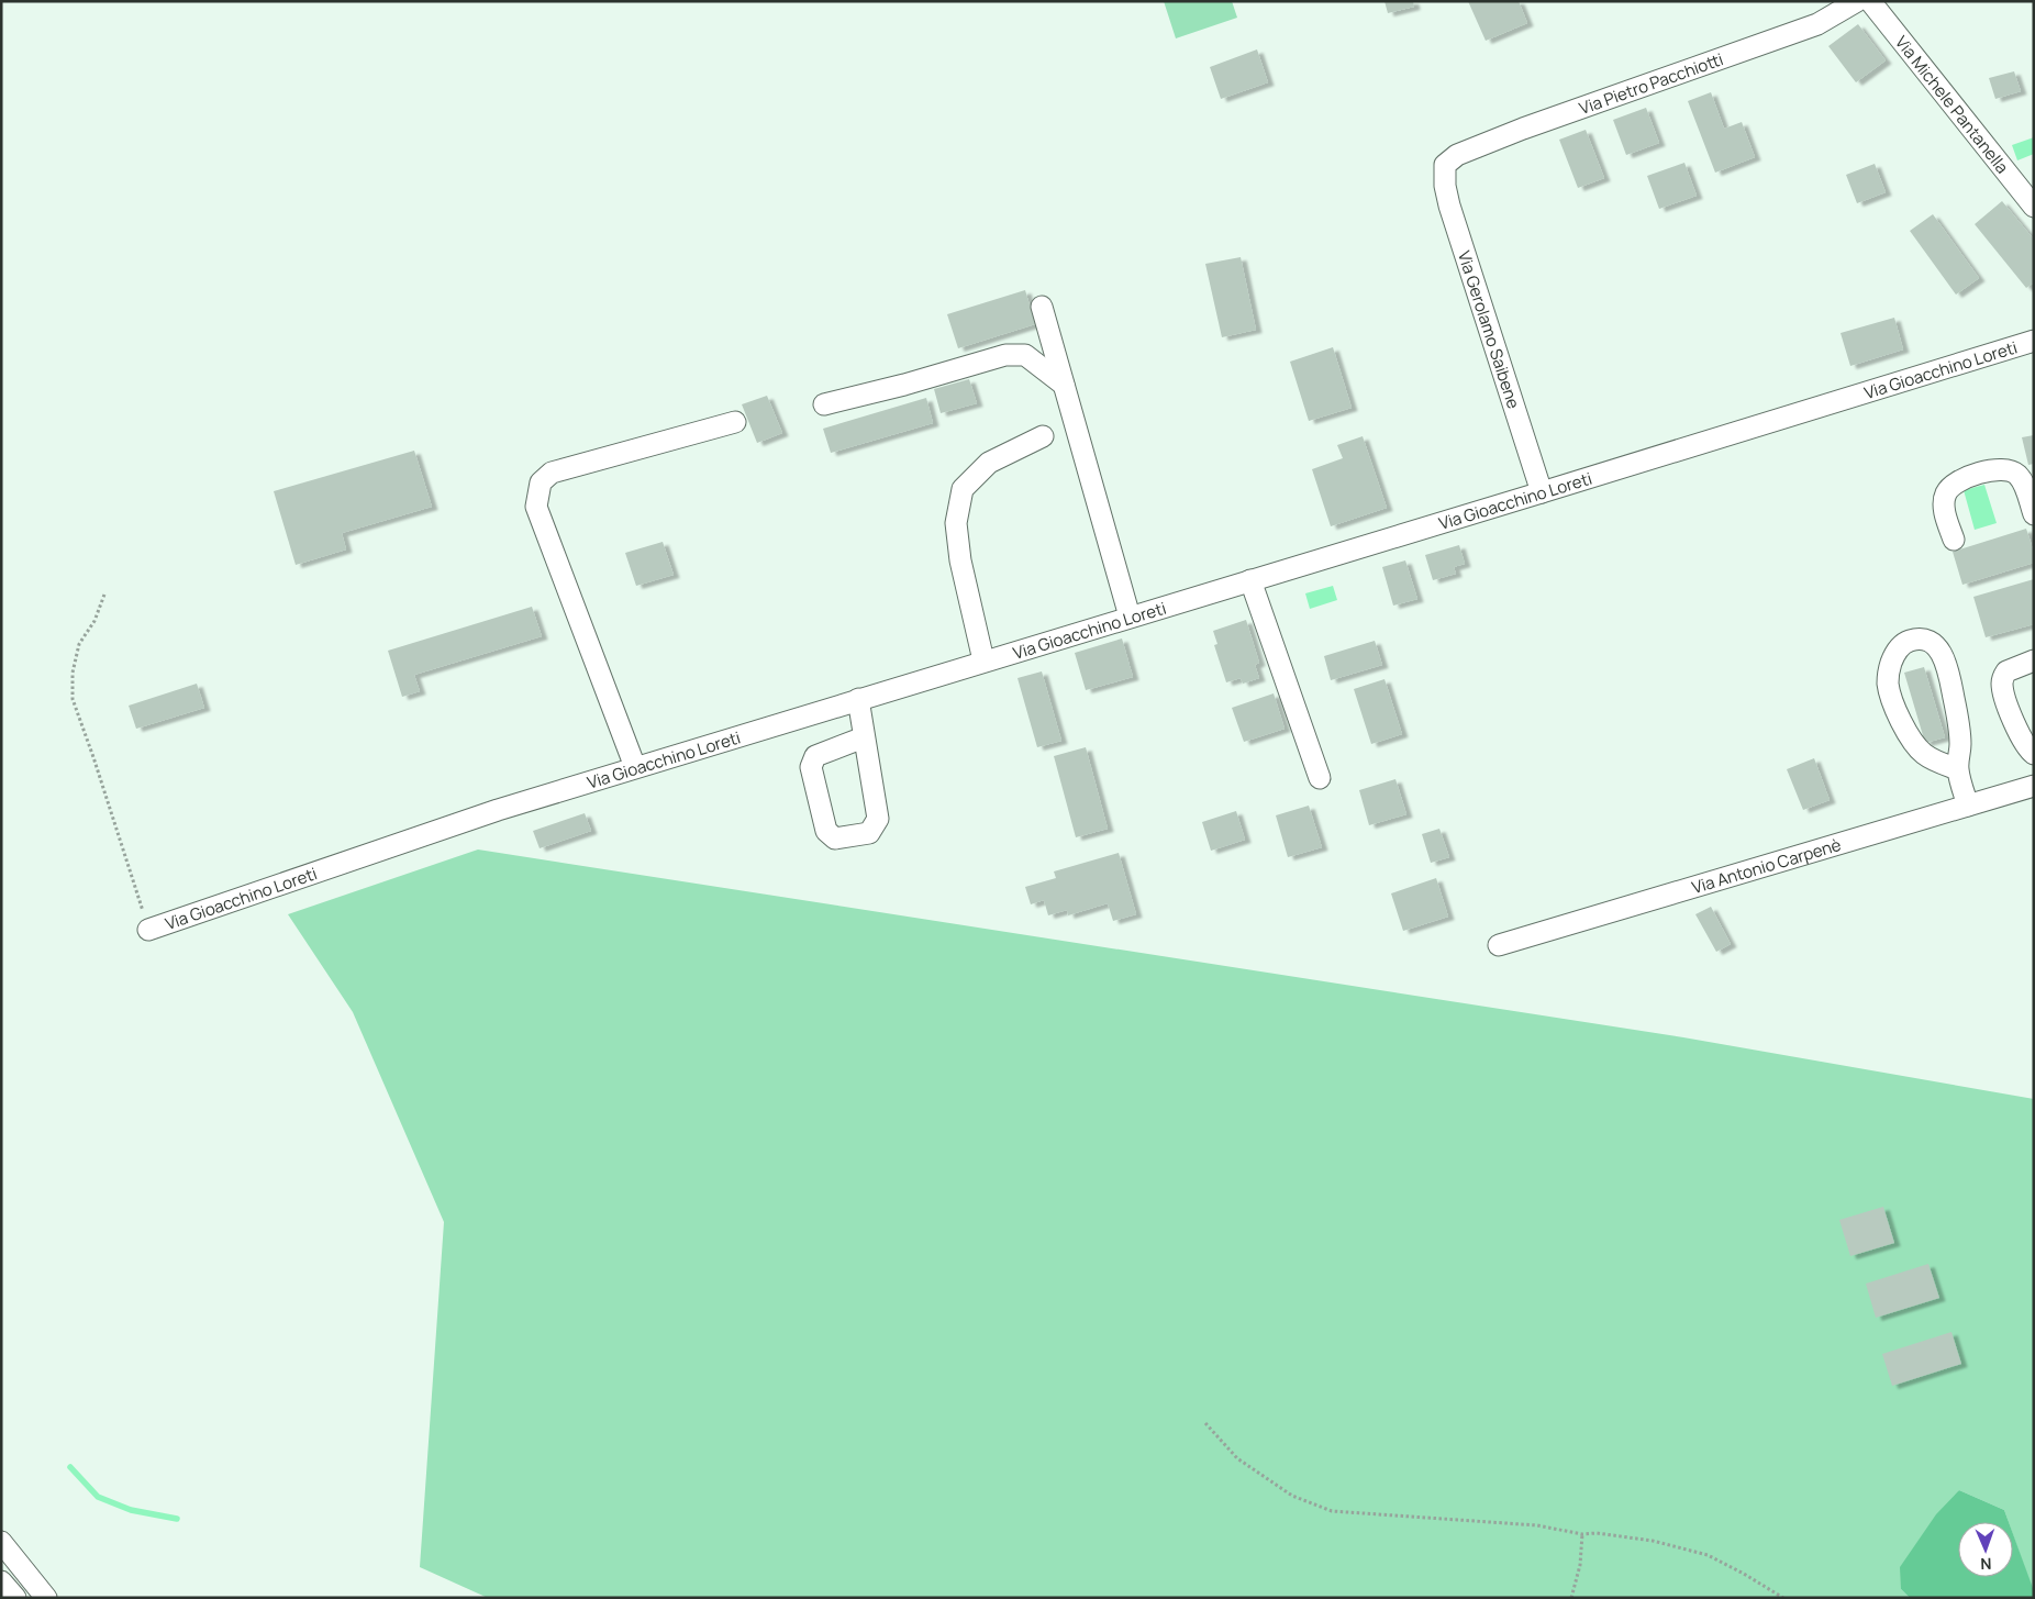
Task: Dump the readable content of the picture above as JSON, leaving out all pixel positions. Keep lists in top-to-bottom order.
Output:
{
  "streets": {
    "street": [
      "Via Pietro Pacchiotti",
      "Via Michele Pantanella",
      "Via Gerolamo Saibene",
      "Via Gioacchino Loreti",
      "Via Antonio Carpenè"
    ]
  },
  "crossings": [
    ["Via Pietro Pacchiotti", "Via Gerolamo Saibene"],
    ["Via Gerolamo Saibene", "Via Gioacchino Loreti"]
  ],
  "north": "bottom"
}
